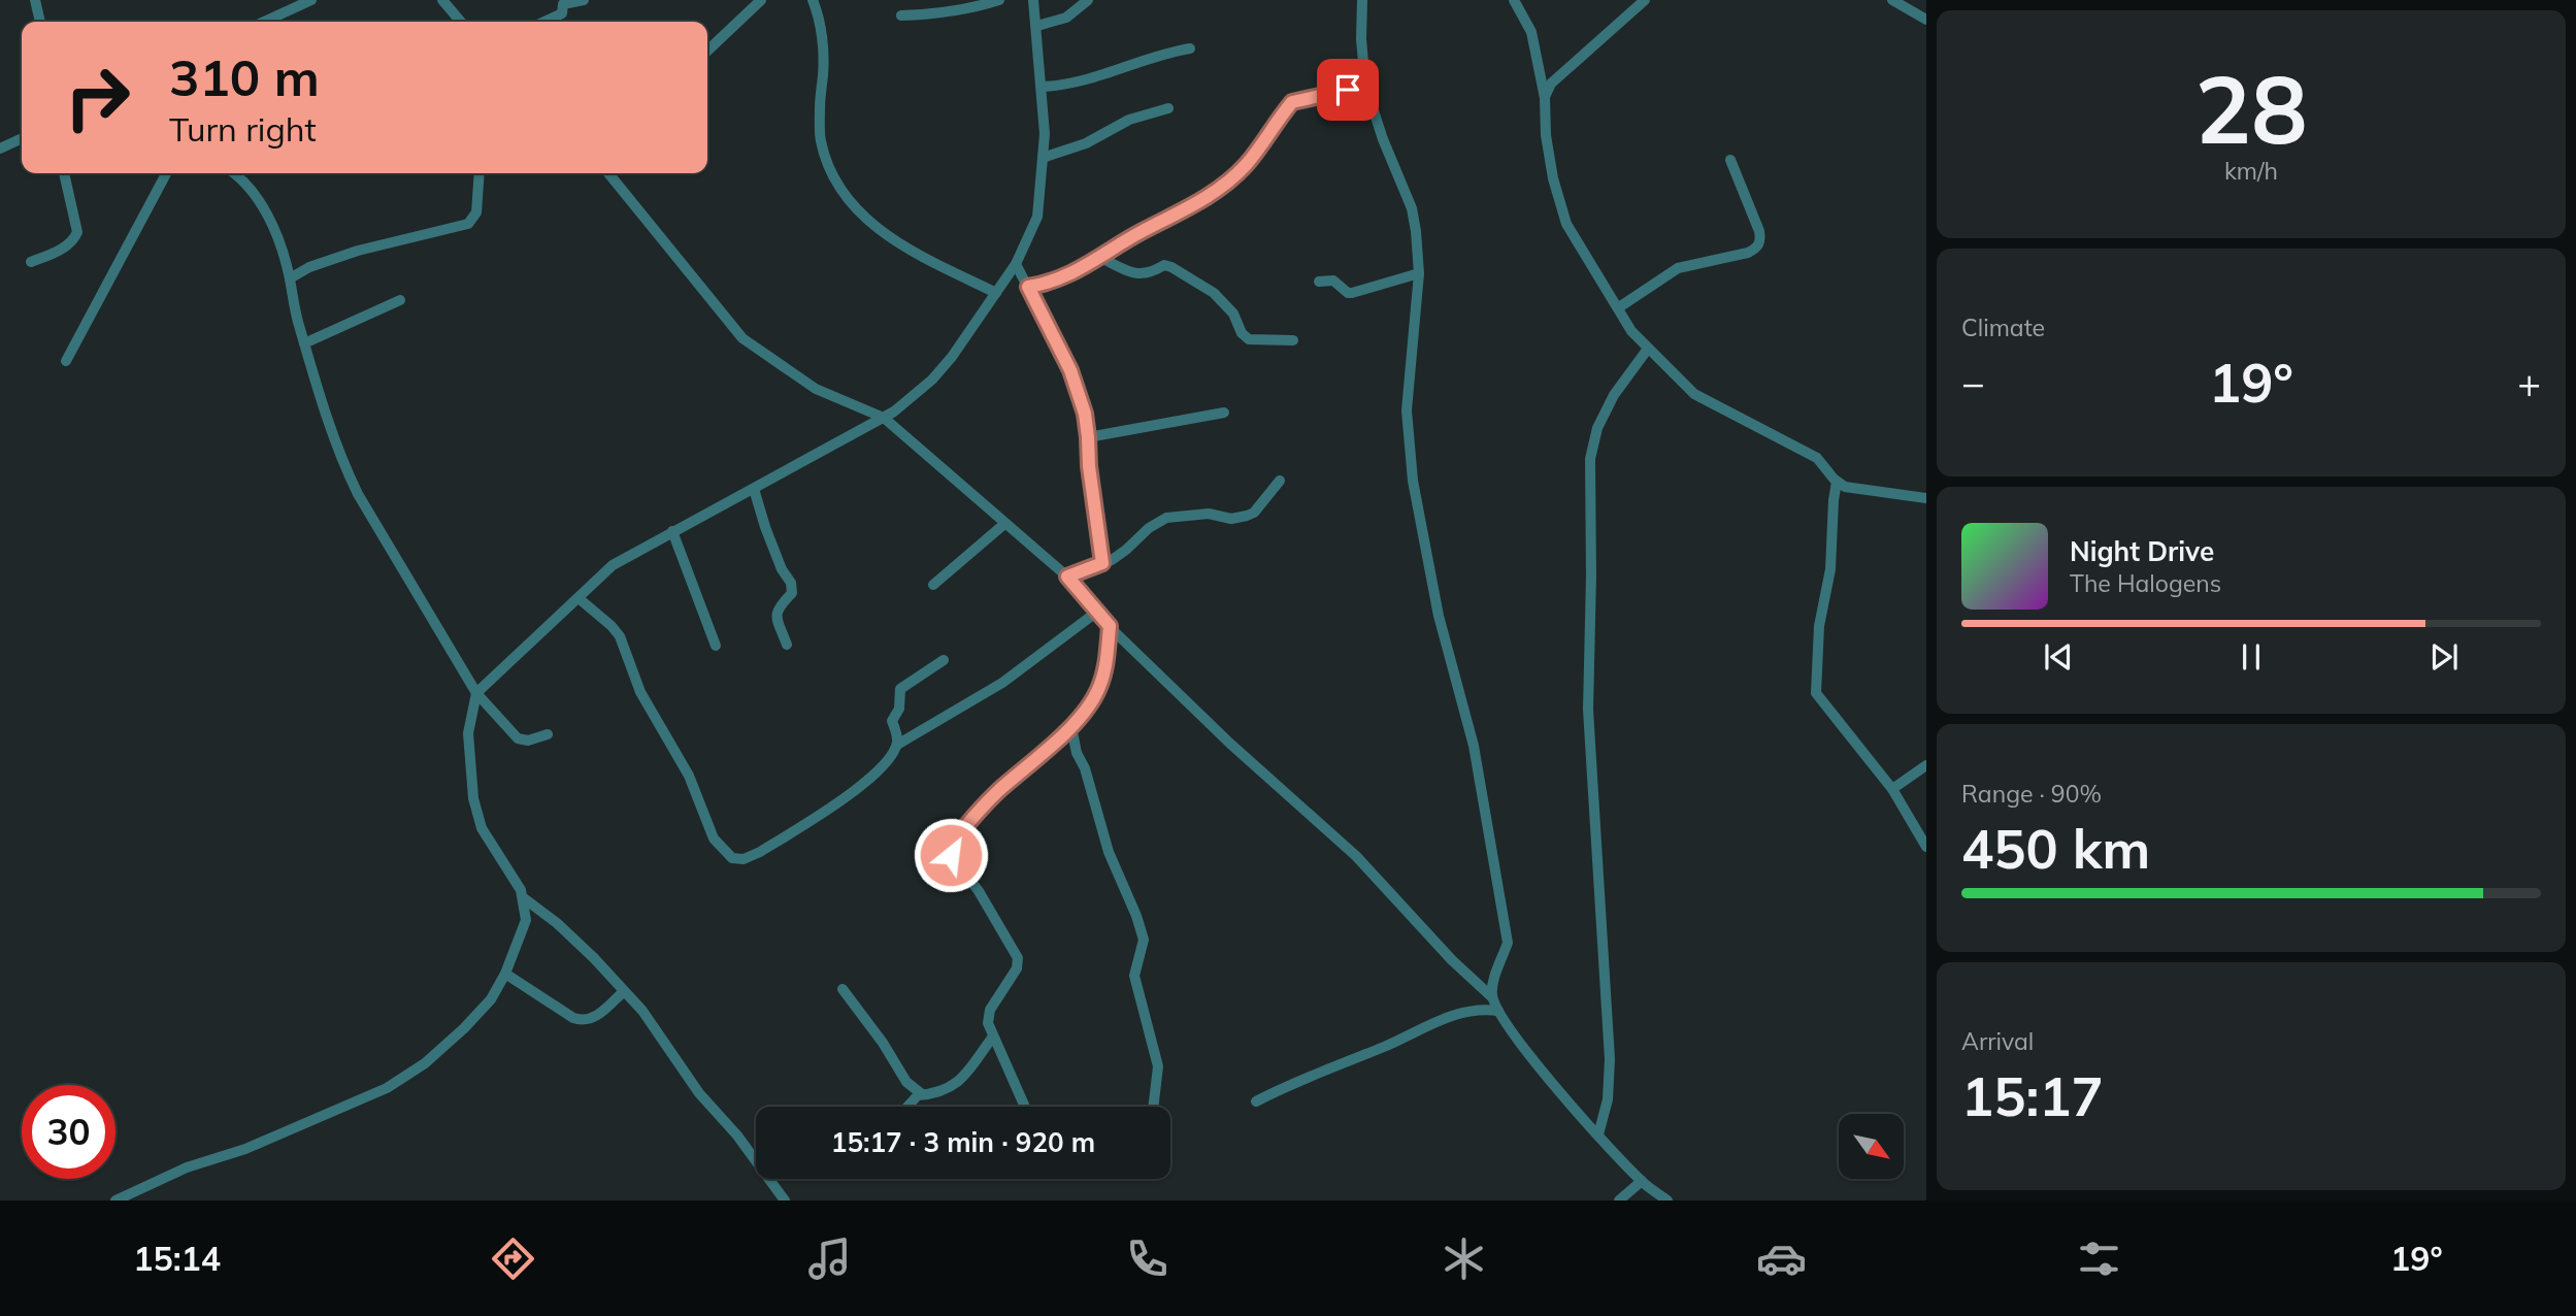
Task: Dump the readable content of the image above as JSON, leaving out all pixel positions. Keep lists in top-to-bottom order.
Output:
{
  "north": "bottom right",
  "page": {
    "tile": [
      ["28", "km/h"],
      "Climate",
      ["Range · 90%", "450 km"],
      ["Arrival", "15:17"]
    ],
    "turn": ["310 m", "Turn right"],
    "heat": ["−", "19°", "+"],
    "song": ["Night Drive", "The Halogens"],
    "limit": "30",
    "trip": "15:17 · 3 min · 920 m",
    "tabs": ["15:14", "19°"]
  }
}
